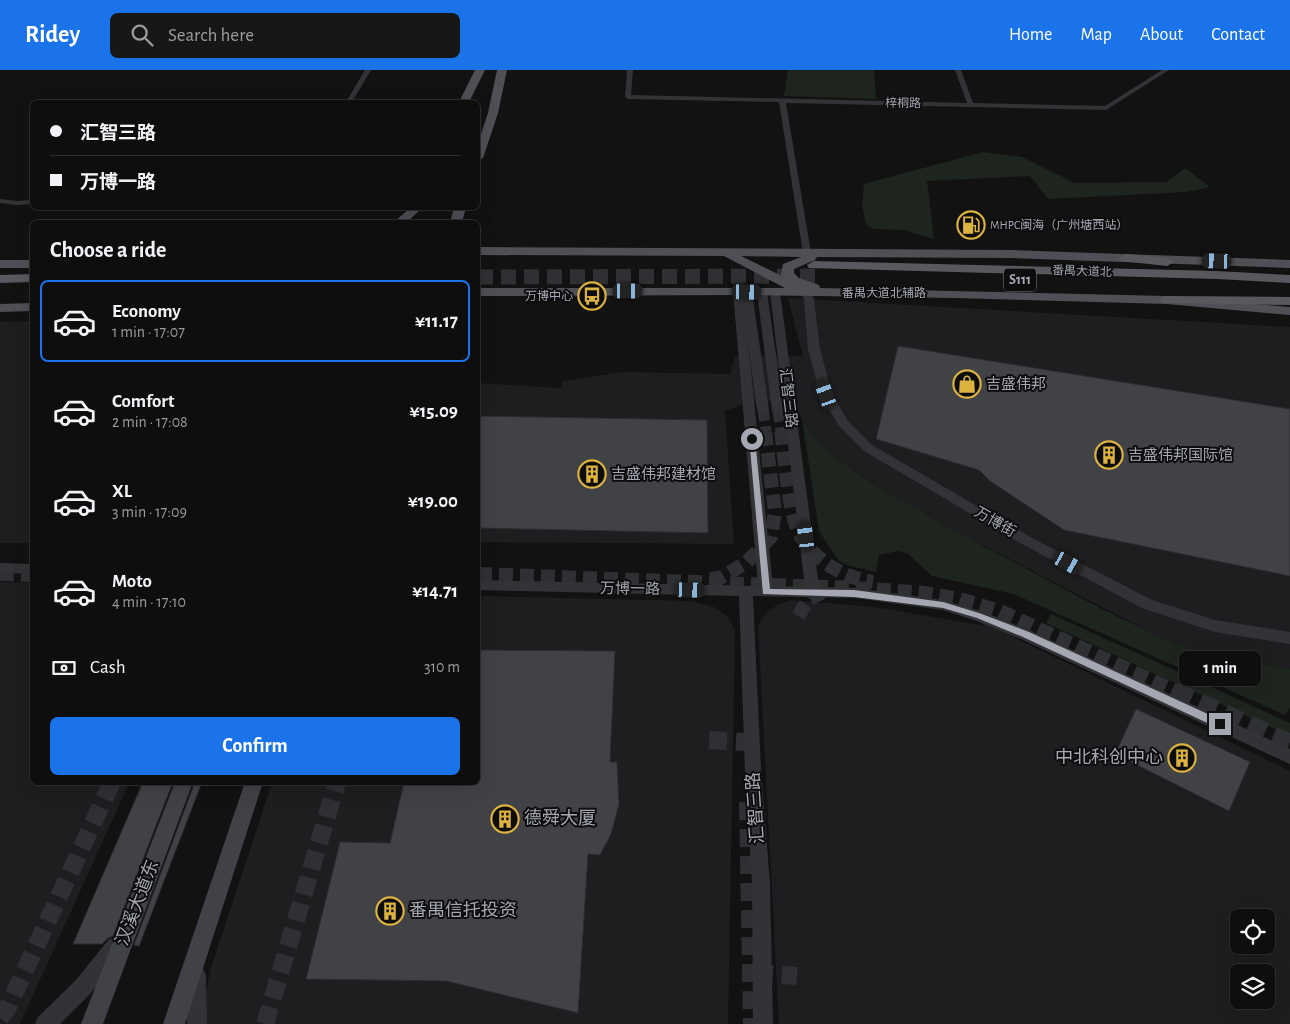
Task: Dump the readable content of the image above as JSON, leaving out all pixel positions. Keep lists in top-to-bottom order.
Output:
{
  "streets": {
    "highway": ["番禺大道北", "S111"],
    "main road": ["番禺大道北辅路", "汉溪大道东"],
    "street": [
      "梓桐路",
      "汇智三路",
      "万博街",
      "万博一路"
    ]
  },
  "crossings": [
    ["番禺大道北辅路", "汇智三路"],
    ["番禺大道北辅路", "万博街"],
    ["汇智三路", "万博一路"]
  ],
  "places": {
    "fuel station": ["MHPC闽海（广州塘西站）"],
    "bus stop": ["万博中心"],
    "shop": ["吉盛伟邦"],
    "building": [
      "吉盛伟邦国际馆",
      "吉盛伟邦建材馆",
      "中北科创中心",
      "德舜大厦",
      "番禺信托投资"
    ]
  },
  "page": {
    "header": "Ridey",
    "search": "Search here",
    "nav": [
      "Home",
      "Map",
      "About",
      "Contact"
    ],
    "banner": ["汇智三路", "万博一路"],
    "heading": "Choose a ride",
    "list": [
      {
        "name": "Economy",
        "note": "1 min · 17:07",
        "value": "¥11.17"
      },
      {
        "name": "Comfort",
        "note": "2 min · 17:08",
        "value": "¥15.09"
      },
      {
        "name": "XL",
        "note": "3 min · 17:09",
        "value": "¥19.00"
      },
      {
        "name": "Moto",
        "note": "4 min · 17:10",
        "value": "¥14.71"
      }
    ],
    "pay": ["Cash", "310 m"],
    "bubble": "1 min",
    "buttons": "Confirm"
  }
}
